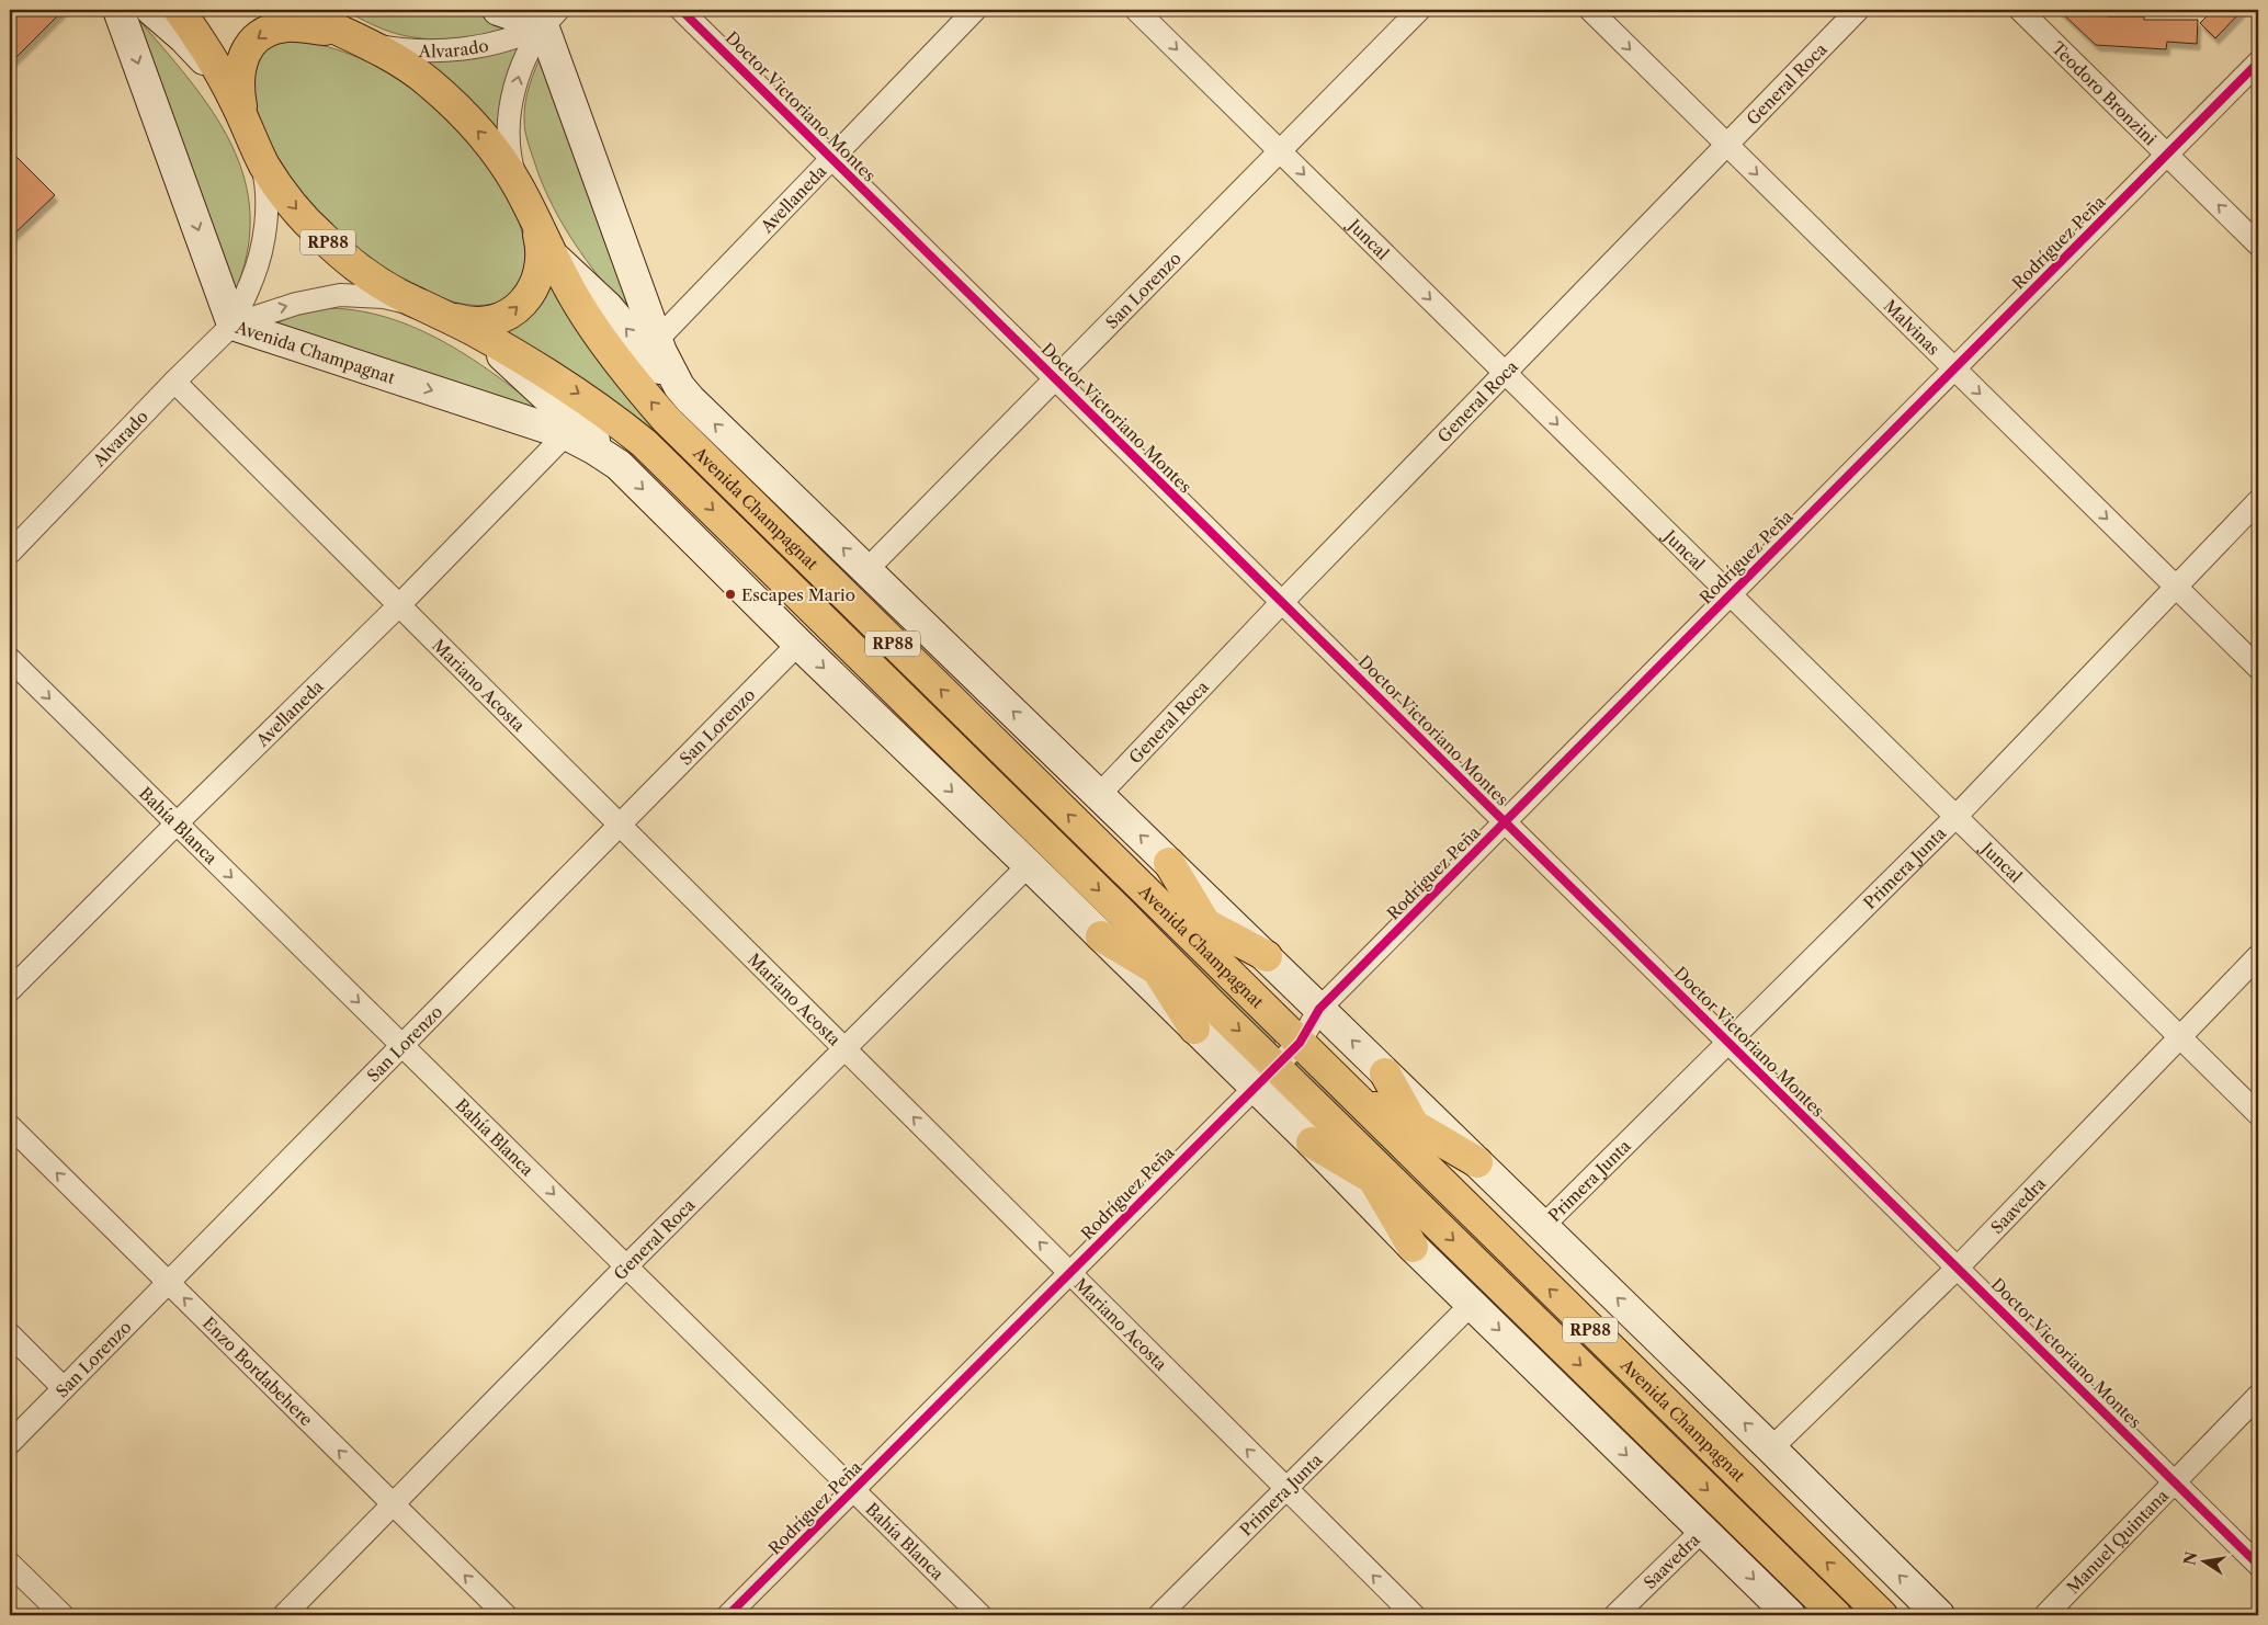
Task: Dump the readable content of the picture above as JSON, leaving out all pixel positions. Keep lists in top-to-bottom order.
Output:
{
  "streets": {
    "highway": ["RP88", "Avenida Champagnat"],
    "street": [
      "Alvarado",
      "General Roca",
      "Teodoro Bronzini",
      "Doctor Victoriano Montes",
      "Avellaneda",
      "Juncal",
      "Rodríguez Peña",
      "San Lorenzo",
      "Malvinas",
      "Mariano Acosta",
      "Bahía Blanca",
      "Primera Junta",
      "Saavedra",
      "Enzo Bordabehere",
      "Manuel Quintana"
    ]
  },
  "crossings": [
    ["Alvarado", "RP88"],
    ["Alvarado", "Avenida Champagnat"],
    ["Alvarado", "Mariano Acosta"],
    ["General Roca", "Doctor Victoriano Montes"],
    ["General Roca", "Juncal"],
    ["General Roca", "Malvinas"],
    ["General Roca", "Avenida Champagnat"],
    ["General Roca", "Mariano Acosta"],
    ["General Roca", "Bahía Blanca"],
    ["General Roca", "Enzo Bordabehere"],
    ["Teodoro Bronzini", "Rodríguez Peña"],
    ["Doctor Victoriano Montes", "Avellaneda"],
    ["Doctor Victoriano Montes", "Rodríguez Peña"],
    ["Doctor Victoriano Montes", "San Lorenzo"],
    ["Doctor Victoriano Montes", "Primera Junta"],
    ["Doctor Victoriano Montes", "Saavedra"],
    ["Doctor Victoriano Montes", "Manuel Quintana"],
    ["Avellaneda", "Avenida Champagnat"],
    ["Avellaneda", "Mariano Acosta"],
    ["Avellaneda", "Bahía Blanca"],
    ["Juncal", "Rodríguez Peña"],
    ["Juncal", "San Lorenzo"],
    ["Juncal", "Primera Junta"],
    ["Juncal", "Saavedra"],
    ["RP88", "Avenida Champagnat"],
    ["Rodríguez Peña", "Malvinas"],
    ["Rodríguez Peña", "Avenida Champagnat"],
    ["Rodríguez Peña", "Mariano Acosta"],
    ["Rodríguez Peña", "Bahía Blanca"],
    ["San Lorenzo", "Avenida Champagnat"],
    ["San Lorenzo", "Mariano Acosta"],
    ["San Lorenzo", "Bahía Blanca"],
    ["San Lorenzo", "Enzo Bordabehere"],
    ["Malvinas", "Primera Junta"],
    ["Avenida Champagnat", "Primera Junta"],
    ["Avenida Champagnat", "Saavedra"],
    ["Mariano Acosta", "Primera Junta"]
  ],
  "one_way": [
    "Teodoro Bronzini",
    "Juncal",
    "Malvinas",
    "Mariano Acosta",
    "Bahía Blanca",
    "Enzo Bordabehere"
  ],
  "places": ["Escapes Mario"],
  "north": "left"
}
